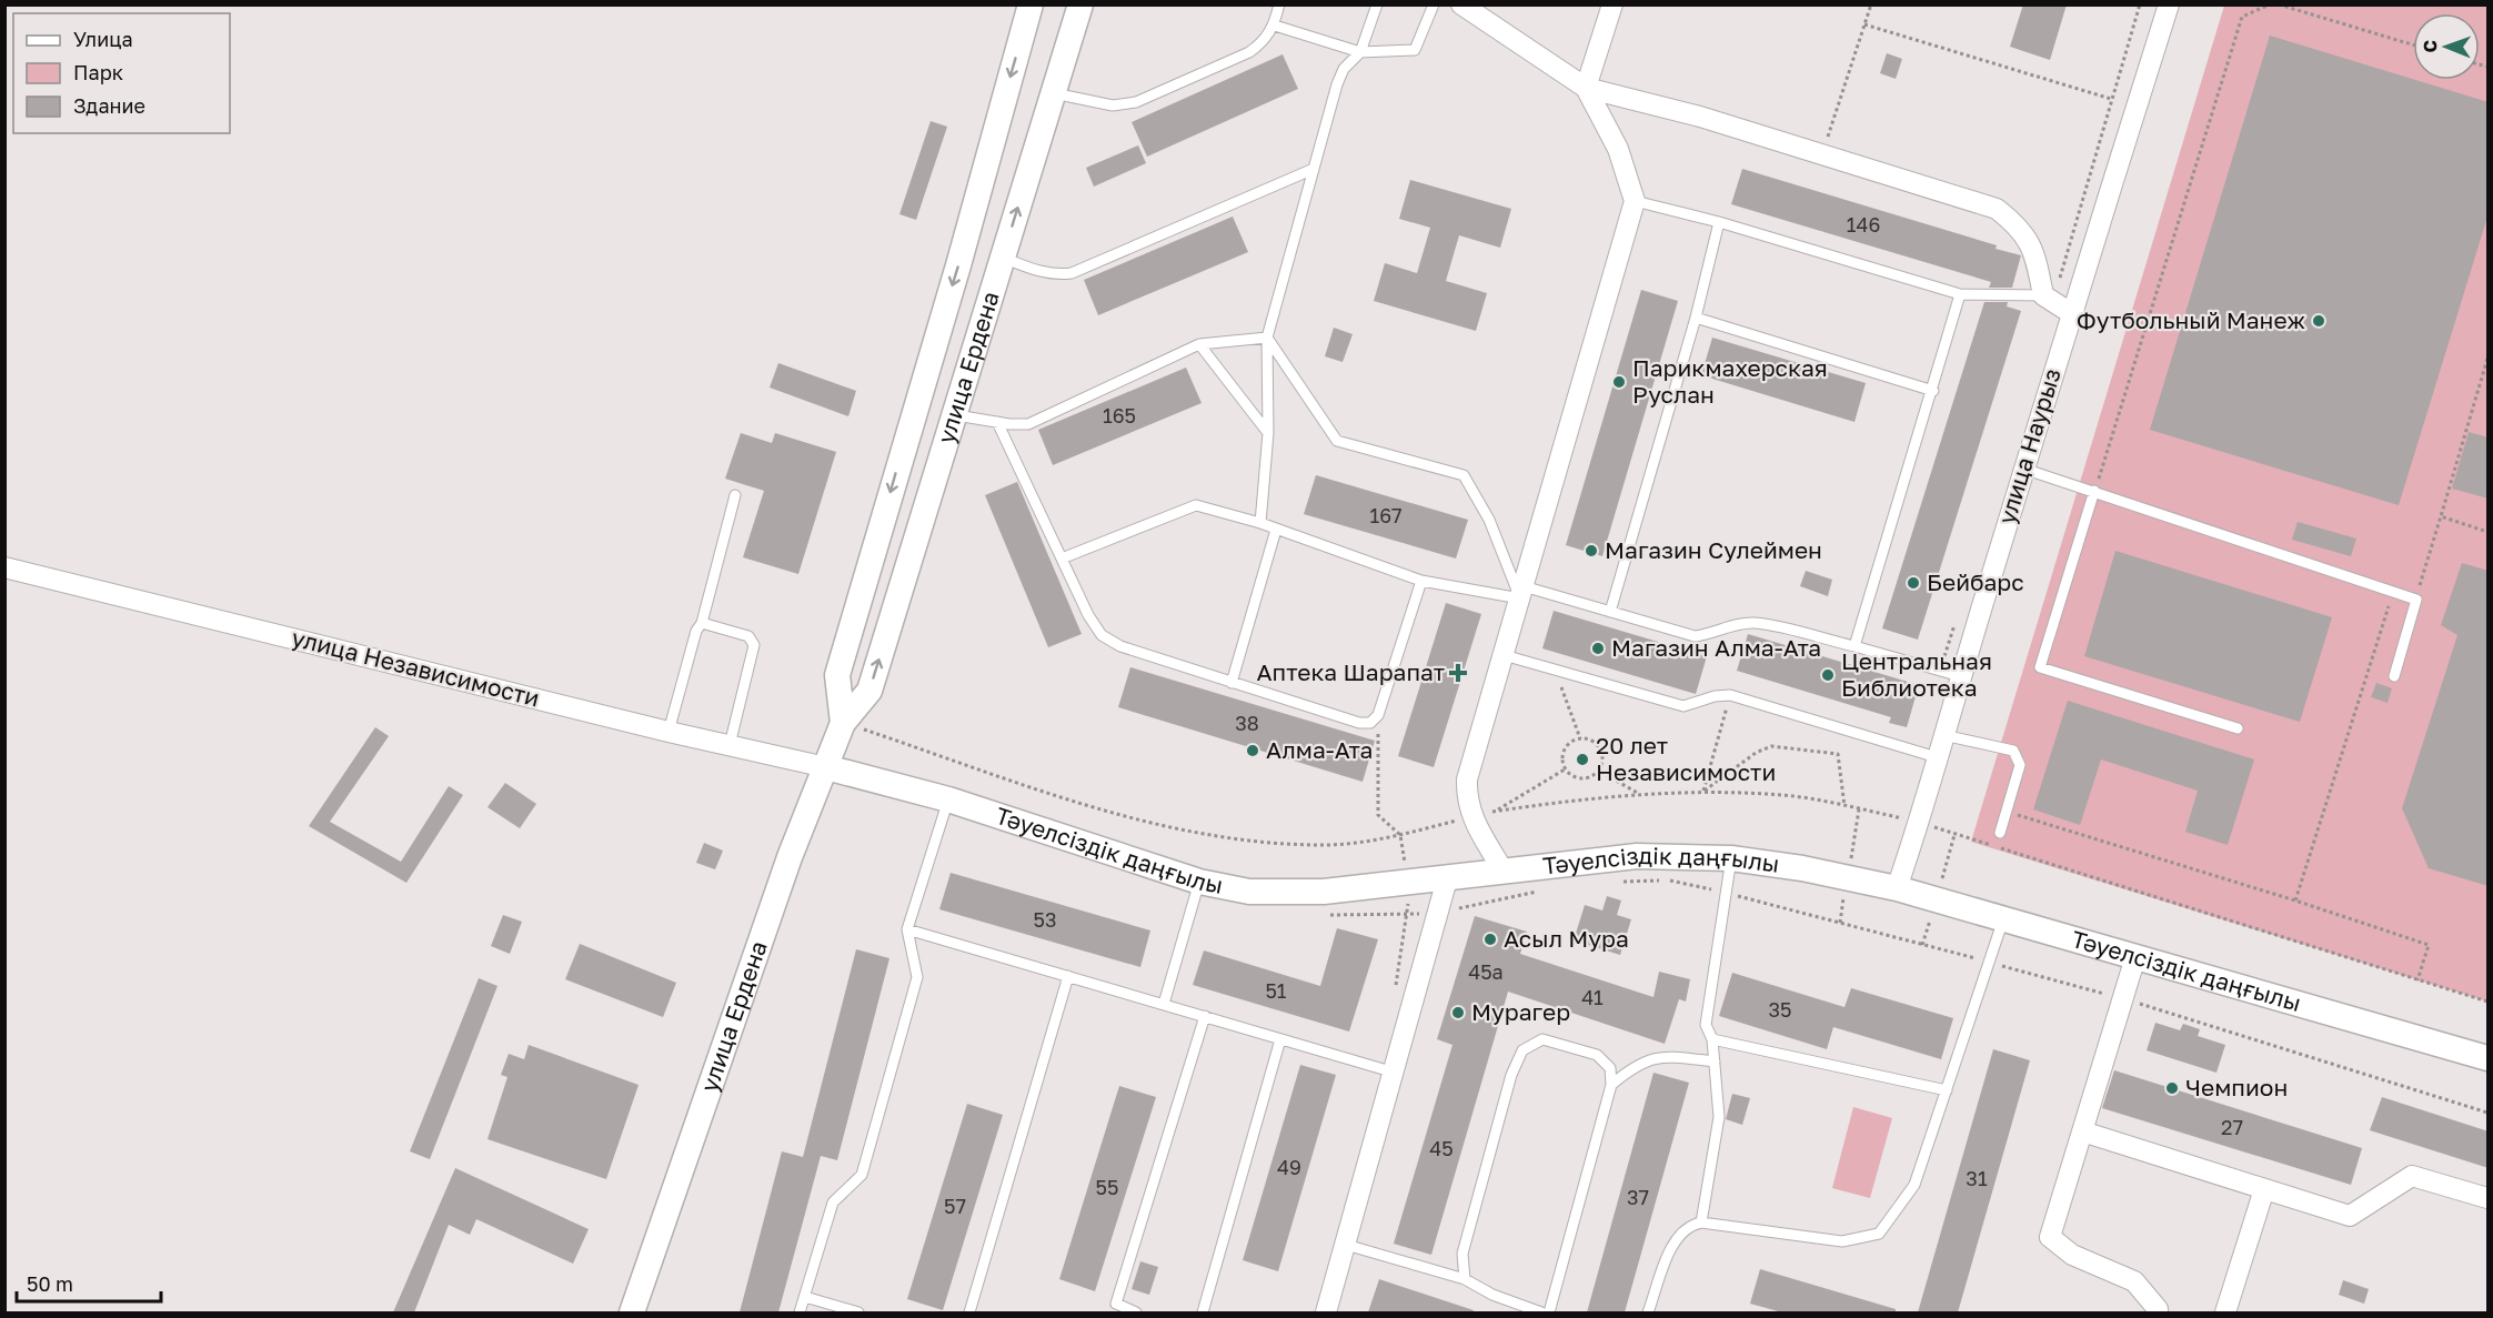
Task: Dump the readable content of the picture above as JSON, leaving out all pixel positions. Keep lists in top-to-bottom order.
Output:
{
  "streets": {
    "street": [
      "улица Ердена",
      "улица Наурыз",
      "улица Независимости",
      "Тәуелсіздік даңғылы"
    ]
  },
  "crossings": [
    ["улица Ердена", "улица Независимости"],
    ["улица Ердена", "Тәуелсіздік даңғылы"],
    ["улица Наурыз", "Тәуелсіздік даңғылы"],
    ["улица Независимости", "Тәуелсіздік даңғылы"]
  ],
  "places": {
    "other": [
      "Футбольный Манеж",
      "Парикмахерская Руслан",
      "Магазин Сулеймен",
      "Бейбарс",
      "Магазин Алма-Ата",
      "Центральная Библиотека",
      "Алма-Ата",
      "20 лет Независимости",
      "Асыл Мура",
      "Мурагер",
      "Чемпион"
    ],
    "health": ["Аптека Шарапат"]
  },
  "house_numbers": [
    "146",
    "165",
    "167",
    "38",
    "53",
    "45а",
    "51",
    "41",
    "35",
    "27",
    "45",
    "49",
    "31",
    "55",
    "37",
    "57"
  ],
  "legend": ["Улица", "Парк", "Здание"],
  "scale_bar": "50 m",
  "north": "left"
}
